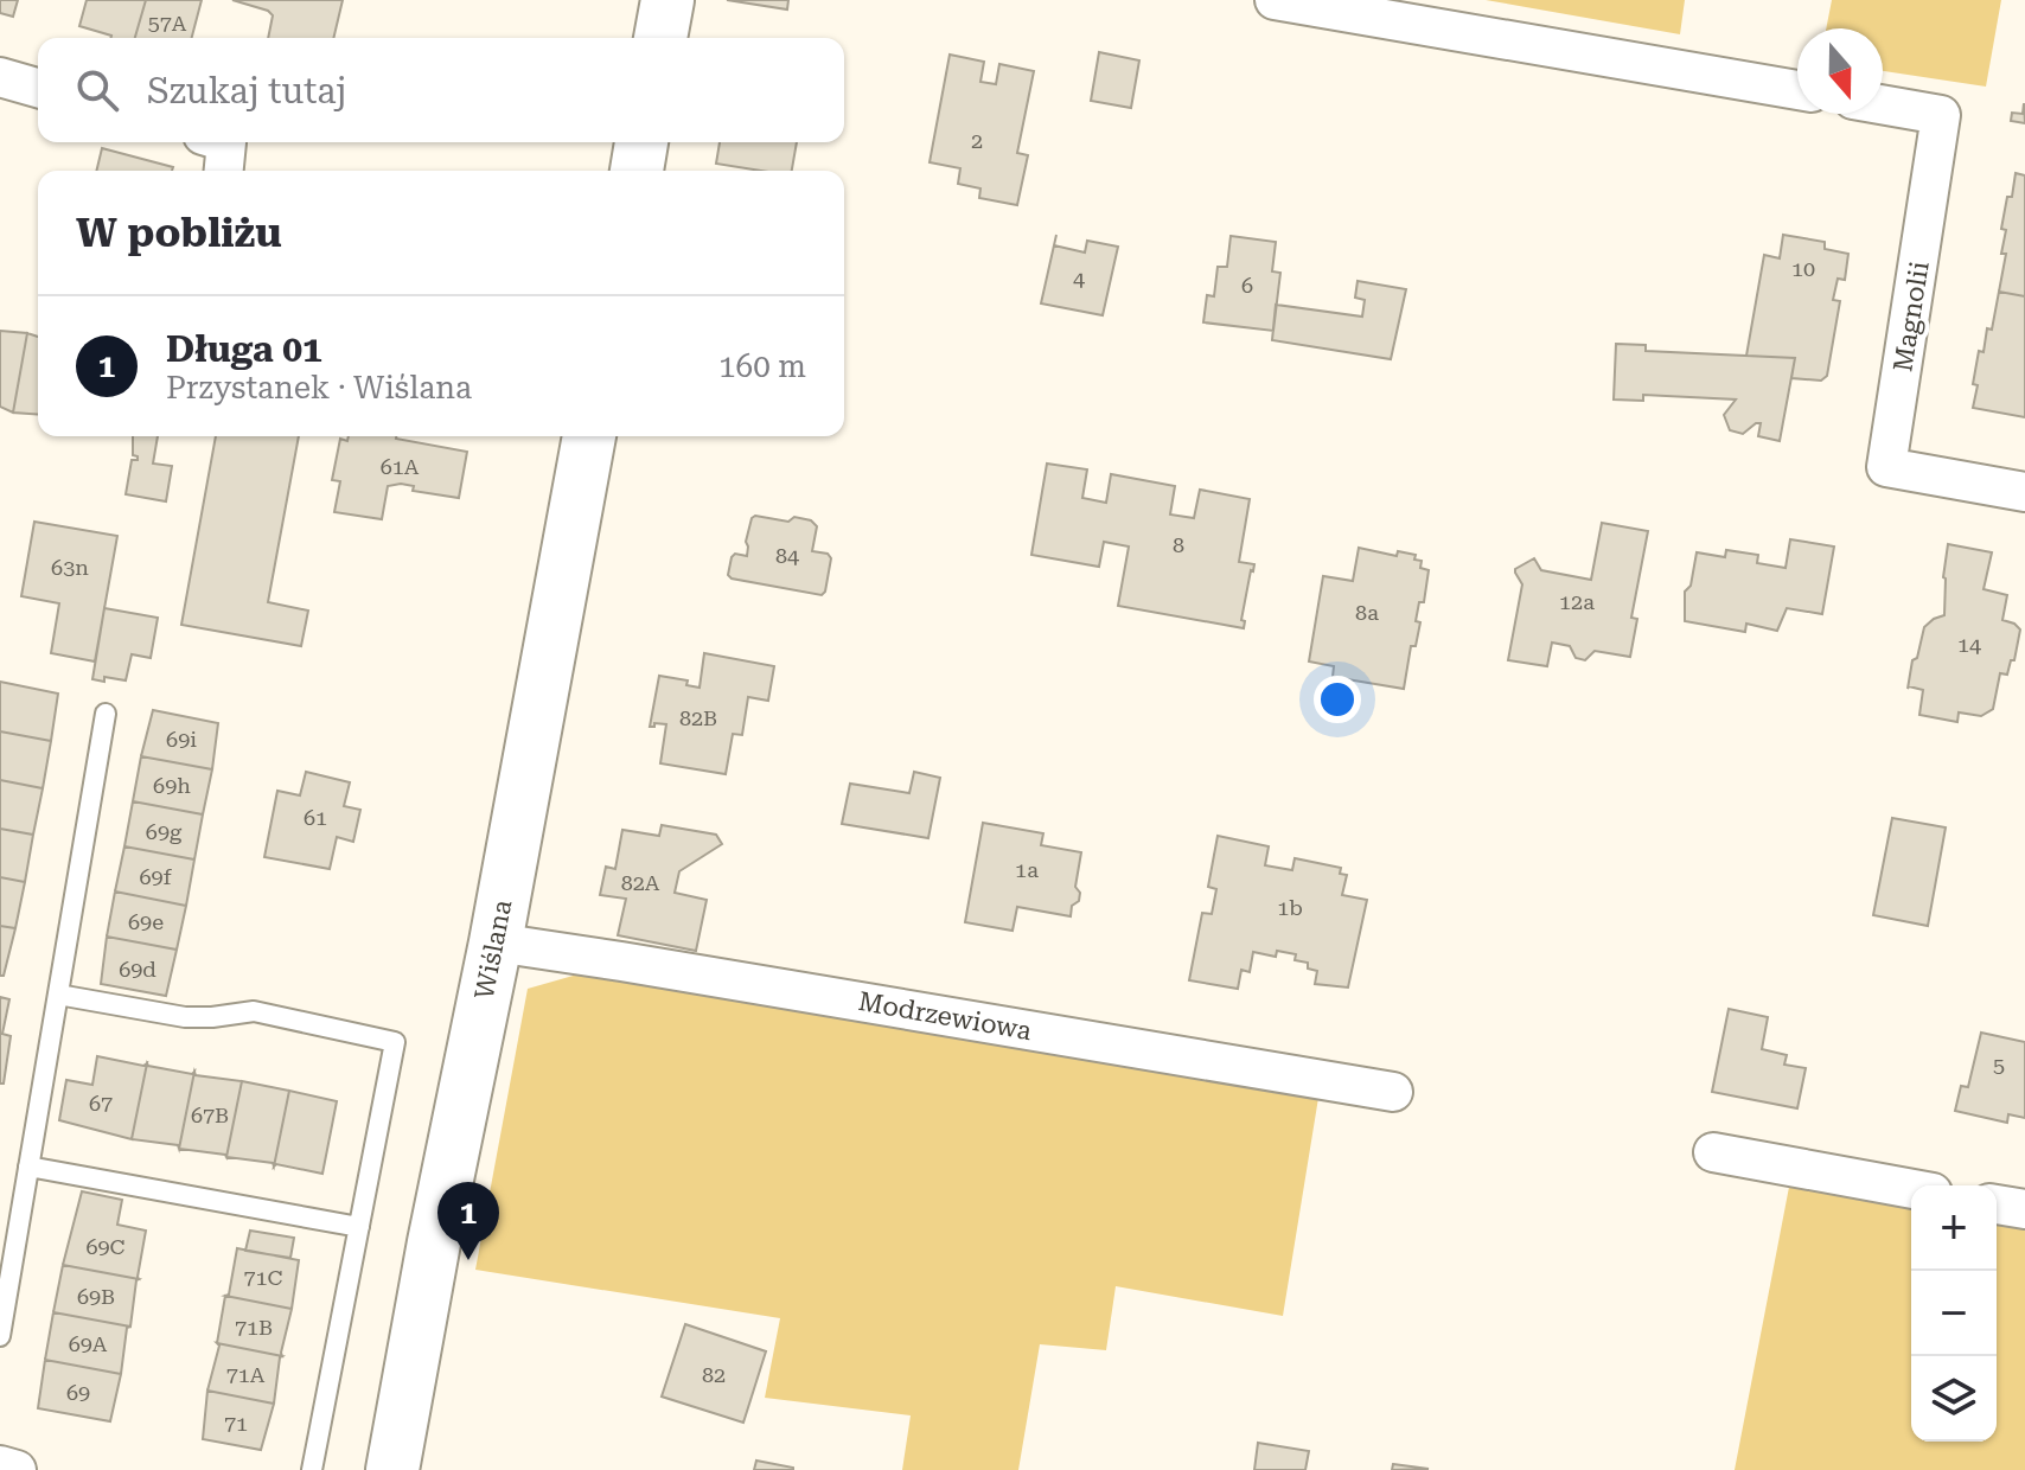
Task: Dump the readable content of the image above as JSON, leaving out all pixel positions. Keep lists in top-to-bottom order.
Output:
{
  "streets": {
    "main road": ["Wiślana"],
    "street": ["Magnolii", "Modrzewiowa"]
  },
  "crossings": [
    ["Wiślana", "Modrzewiowa"]
  ],
  "house_numbers": [
    "57A",
    "2",
    "10",
    "4",
    "6",
    "61A",
    "8",
    "84",
    "63n",
    "12a",
    "8a",
    "14",
    "82B",
    "69i",
    "69h",
    "61",
    "69g",
    "1a",
    "69f",
    "82A",
    "1b",
    "69e",
    "69d",
    "5",
    "67",
    "67B",
    "69C",
    "71C",
    "69B",
    "71B",
    "69A",
    "71A",
    "82",
    "69",
    "71"
  ],
  "north": "bottom",
  "page": {
    "search": "Szukaj tutaj",
    "heading": "W pobliżu",
    "list": [
      {
        "mark": "1",
        "name": "Długa 01",
        "note": "Przystanek · Wiślana",
        "value": "160 m"
      }
    ],
    "pins": "1",
    "map_buttons": ["+", "−"]
  }
}
